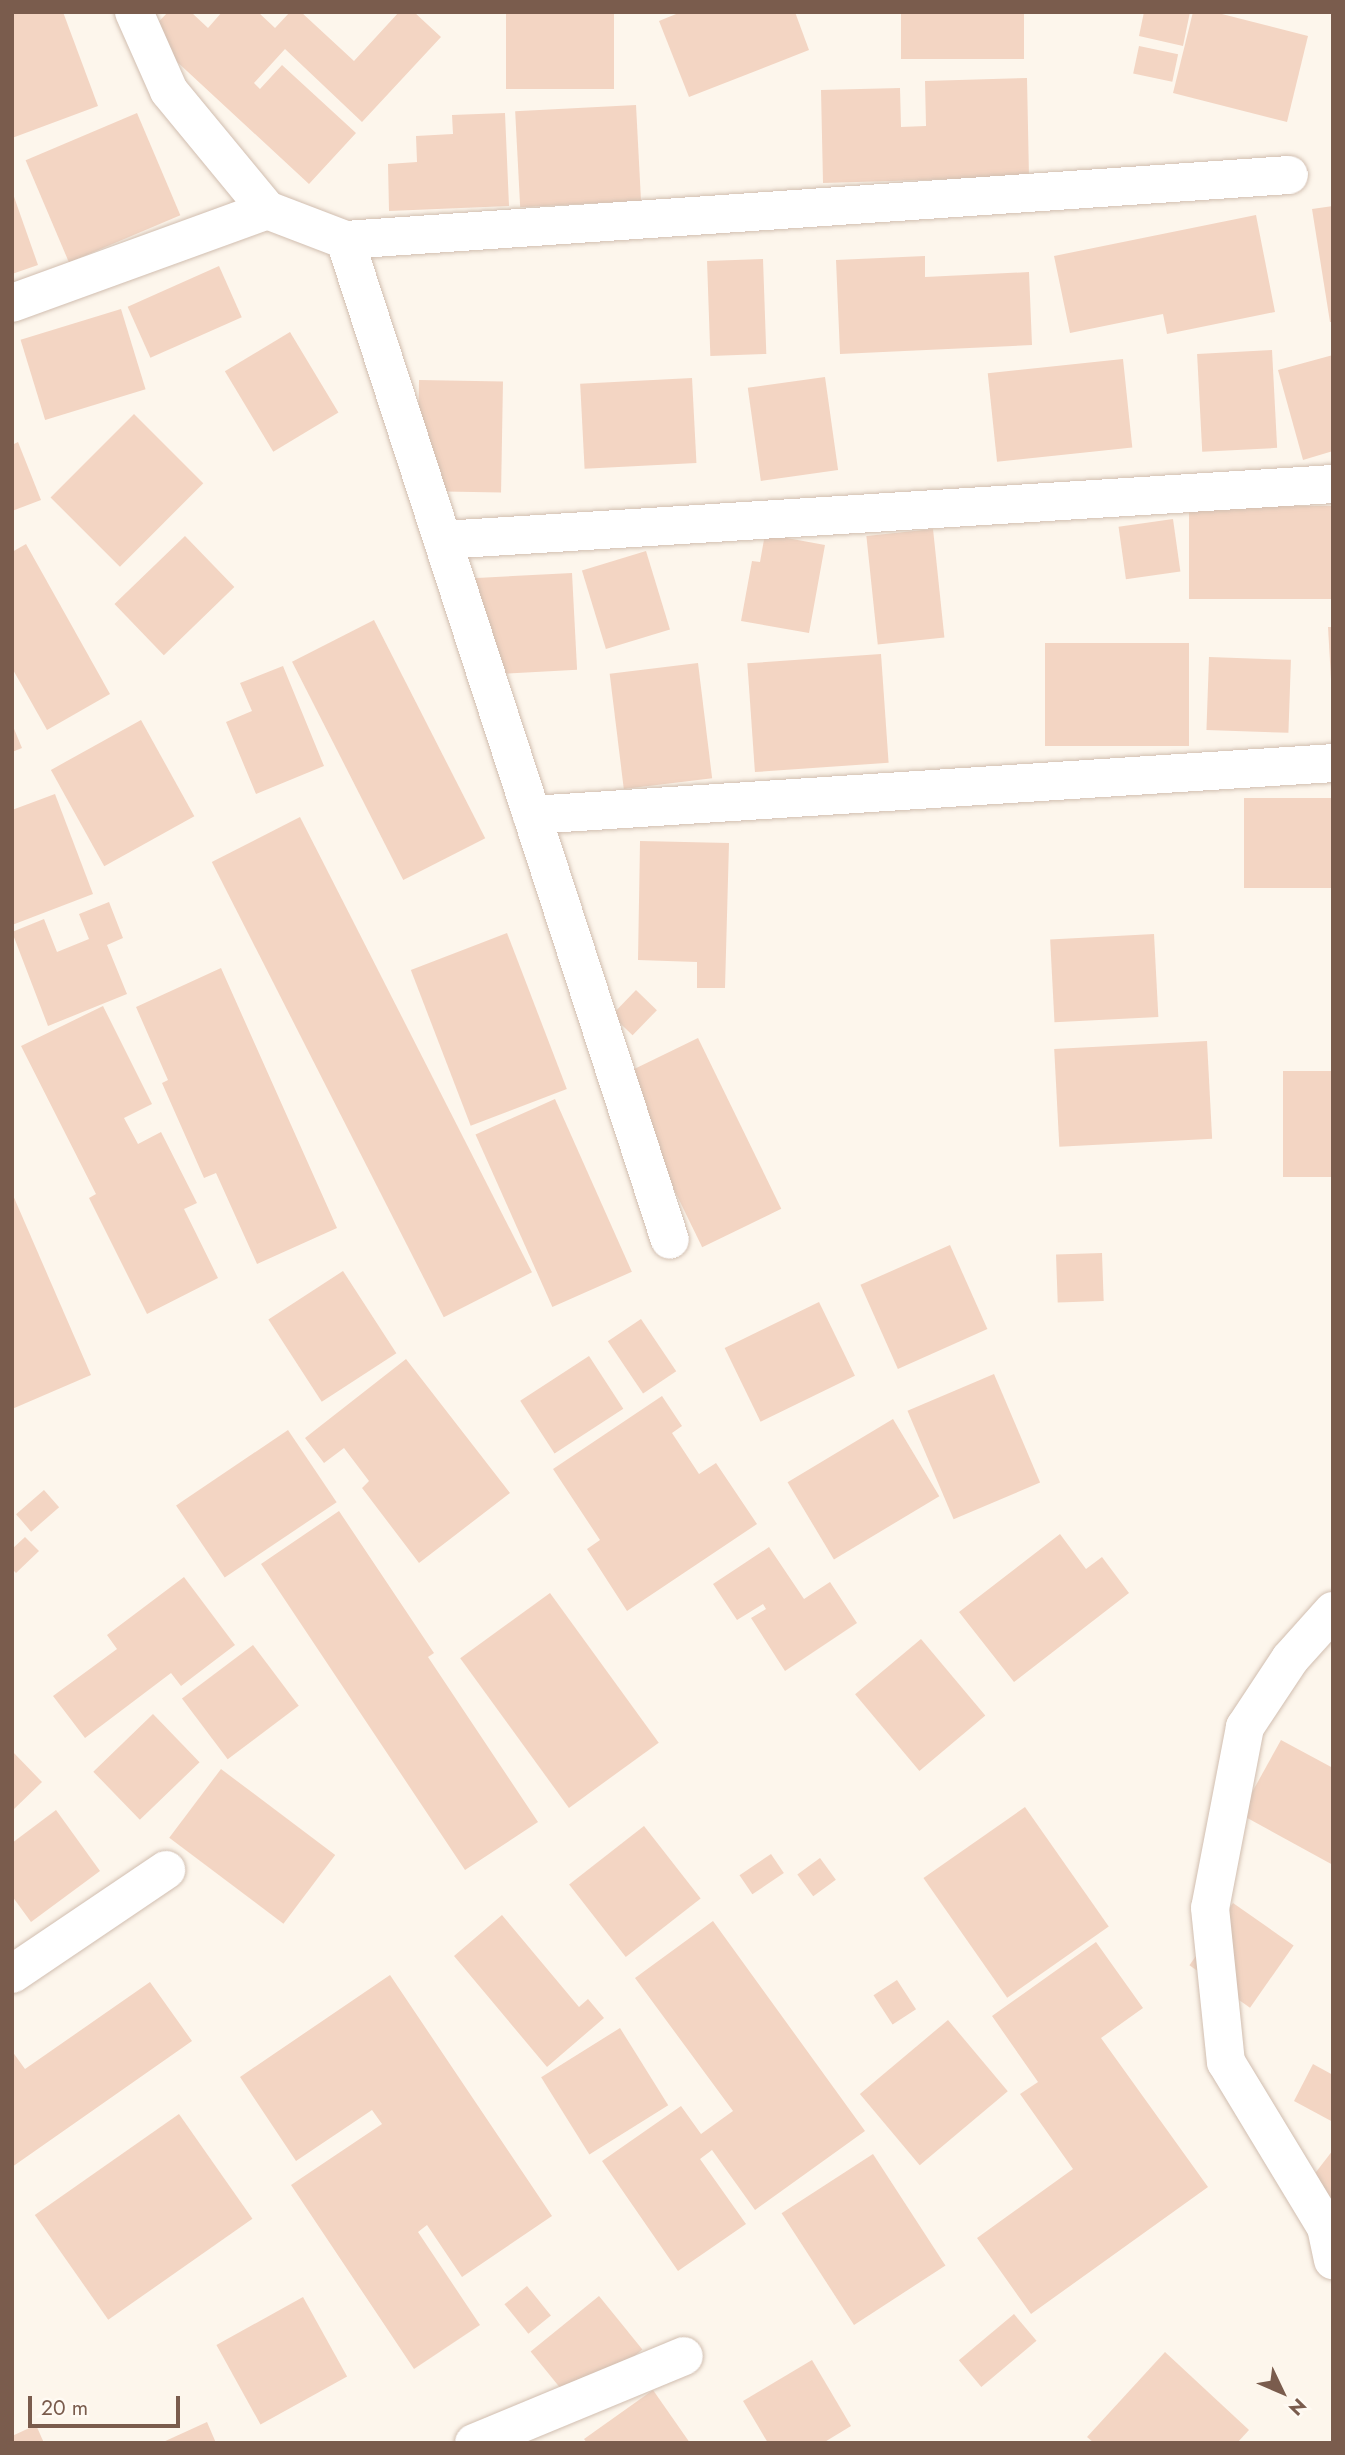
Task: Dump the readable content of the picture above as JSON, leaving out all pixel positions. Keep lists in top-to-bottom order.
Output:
{
  "scale_bar": "20 m",
  "north": "bottom right"
}
